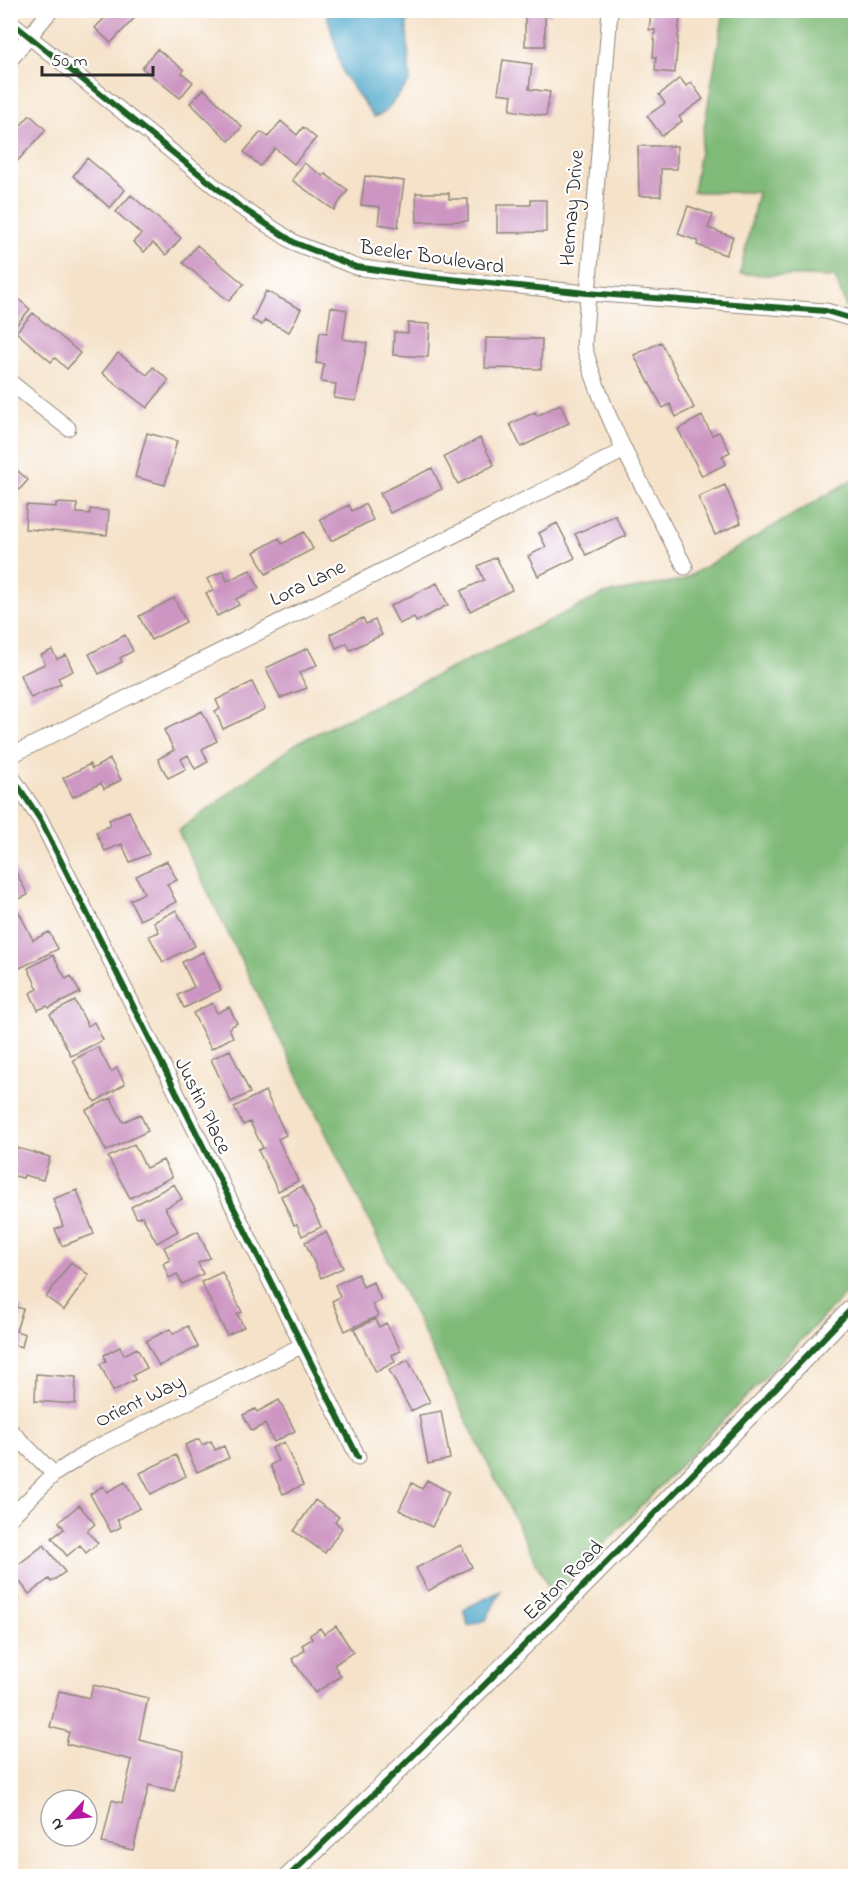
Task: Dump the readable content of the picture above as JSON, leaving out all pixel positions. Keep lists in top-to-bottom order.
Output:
{
  "streets": {
    "street": [
      "Hermay Drive",
      "Beeler Boulevard",
      "Lora Lane",
      "Justin Place",
      "Orient Way",
      "Eaton Road"
    ]
  },
  "crossings": [
    ["Hermay Drive", "Beeler Boulevard"],
    ["Hermay Drive", "Lora Lane"],
    ["Justin Place", "Orient Way"]
  ],
  "scale_bar": "50 m",
  "north": "bottom left"
}
